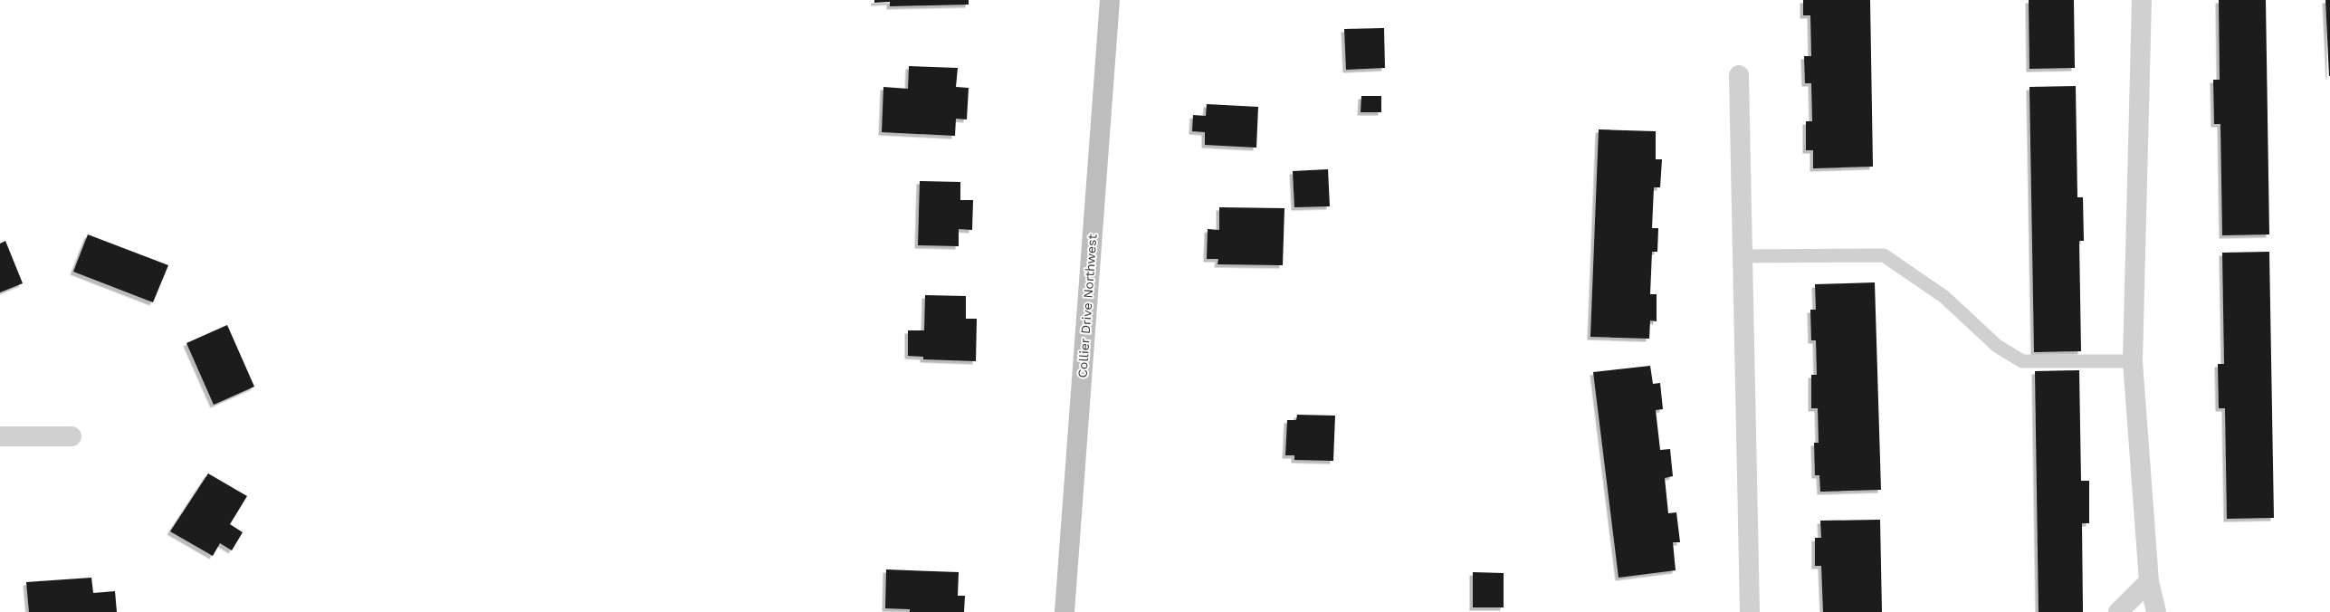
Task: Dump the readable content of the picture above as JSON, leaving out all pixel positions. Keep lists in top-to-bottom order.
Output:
{
  "streets": {
    "main road": ["Collier Drive Northwest"]
  }
}
